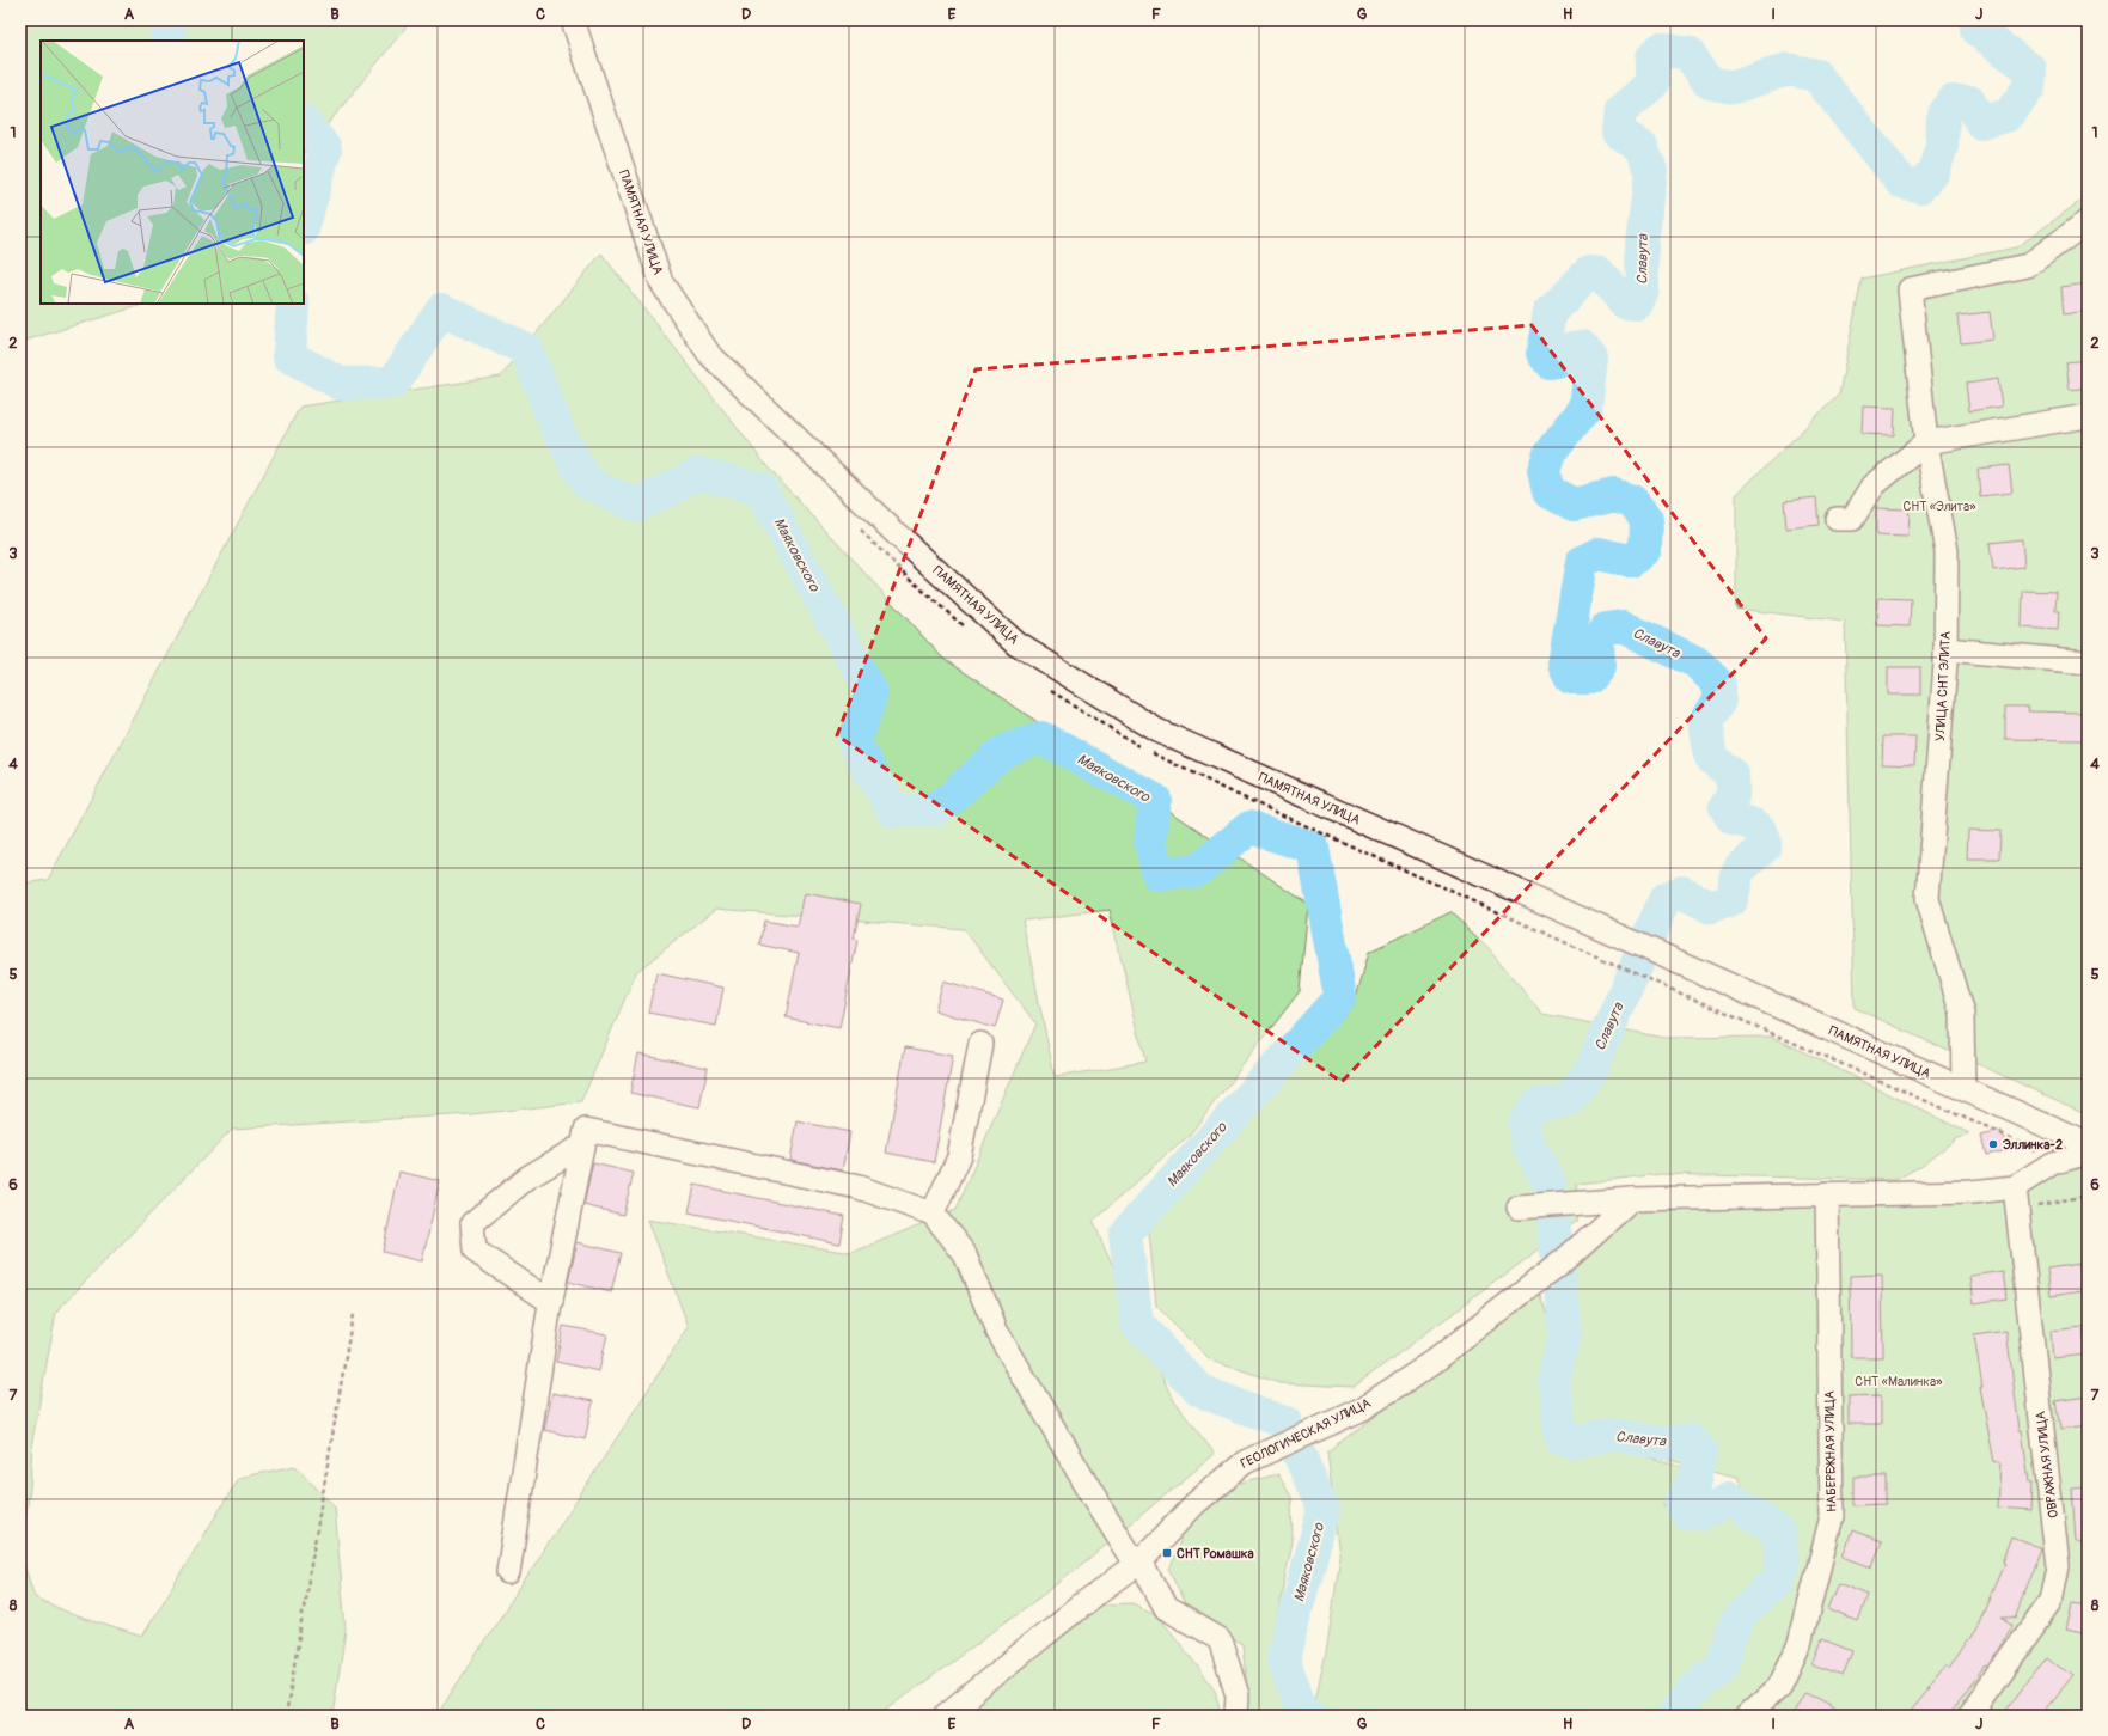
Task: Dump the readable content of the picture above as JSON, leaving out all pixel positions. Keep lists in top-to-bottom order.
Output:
{
  "streets": {
    "street": [
      "ПАМЯТНАЯ УЛИЦА",
      "УЛИЦА СНТ ЭЛИТА",
      "ГЕОЛОГИЧЕСКАЯ УЛИЦА",
      "НАБЕРЕЖНАЯ УЛИЦА",
      "ОВРАЖНАЯ УЛИЦА"
    ]
  },
  "crossings": [
    ["ПАМЯТНАЯ УЛИЦА", "УЛИЦА СНТ ЭЛИТА"]
  ],
  "water": ["Славута", "Маяковского"],
  "parks": ["СНТ «Элита»", "СНТ «Малинка»"],
  "places": {
    "other": ["Эллинка-2"],
    "transit": ["СНТ Ромашка"]
  },
  "grid": {
    "columns": [
      "A",
      "B",
      "C",
      "D",
      "E",
      "F",
      "G",
      "H",
      "I",
      "J"
    ],
    "rows": [
      "1",
      "2",
      "3",
      "4",
      "5",
      "6",
      "7",
      "8"
    ]
  }
}
